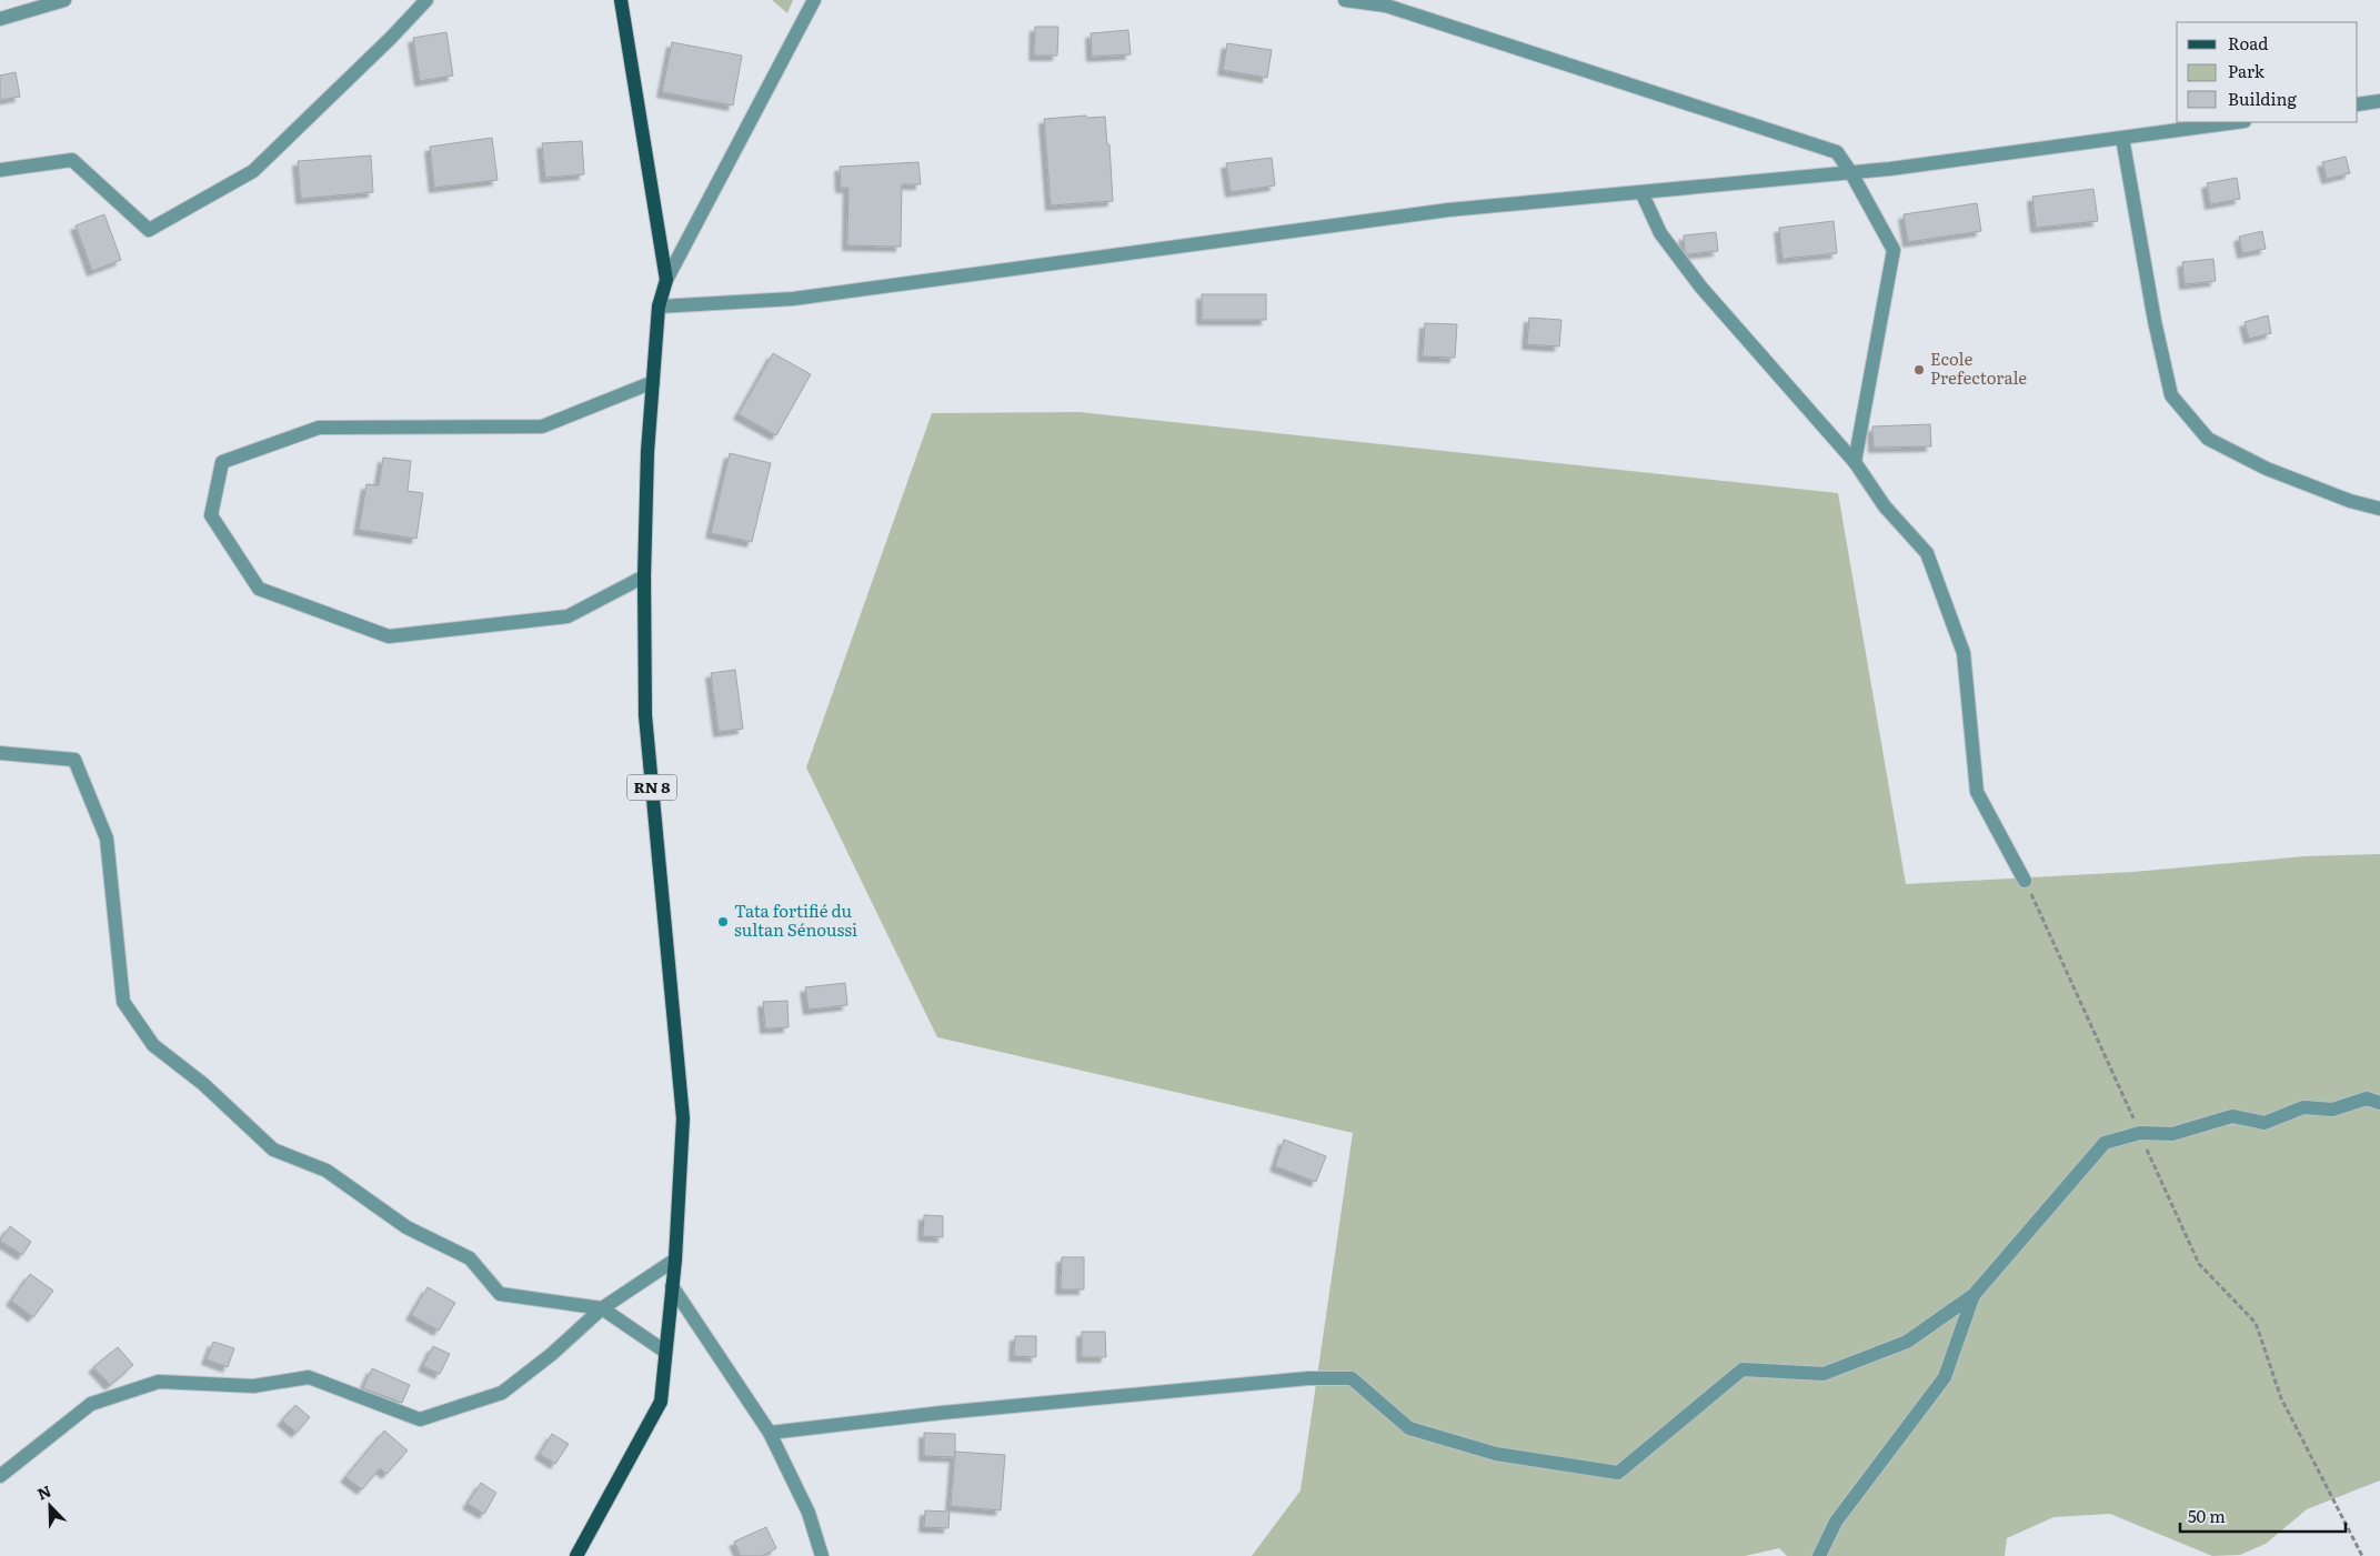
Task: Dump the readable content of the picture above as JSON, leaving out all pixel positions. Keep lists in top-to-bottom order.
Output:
{
  "streets": {
    "main road": ["RN 8"]
  },
  "places": ["Ecole Prefectorale", "Tata fortifié du sultan Sénoussi"],
  "legend": ["Road", "Park", "Building"],
  "scale_bar": "50 m",
  "north": "top left"
}
